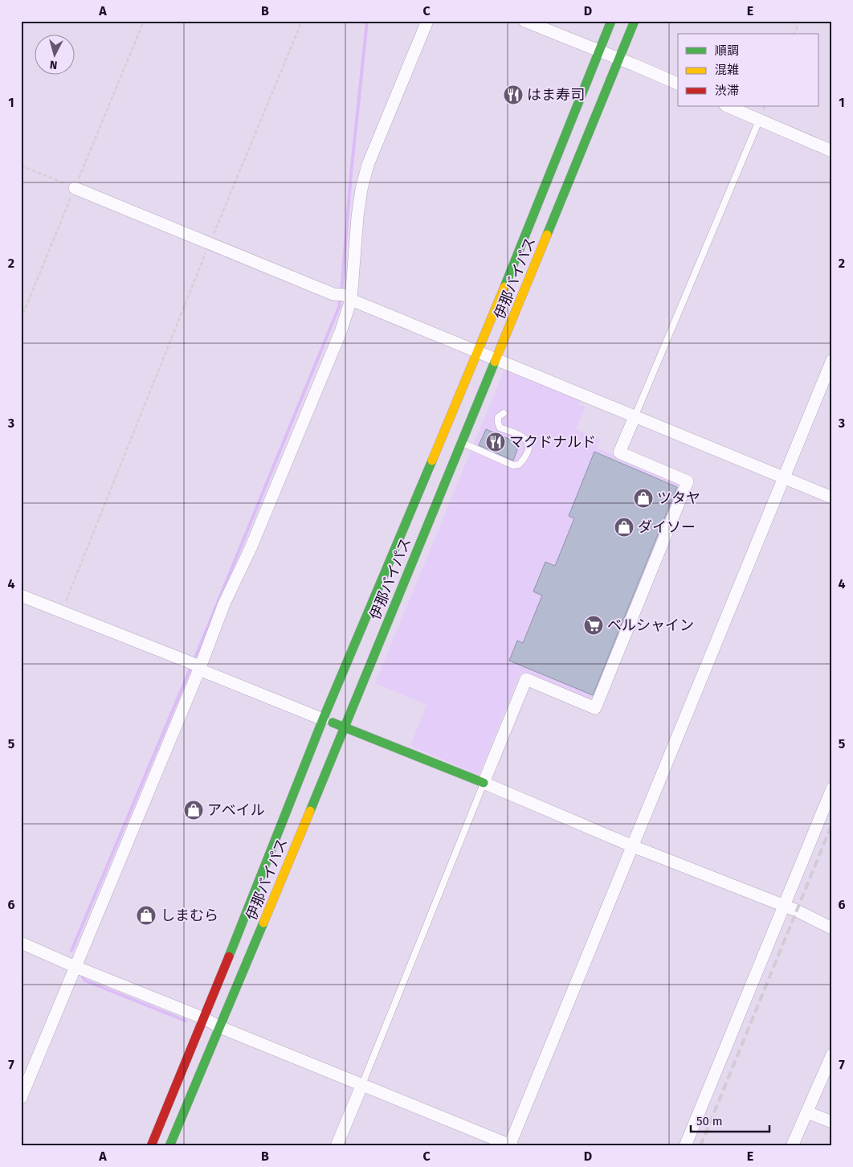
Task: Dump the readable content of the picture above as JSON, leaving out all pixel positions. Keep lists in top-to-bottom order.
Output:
{
  "streets": {
    "main road": ["伊那バイパス"]
  },
  "places": {
    "restaurant": ["はま寿司", "マクドナルド"],
    "shop": [
      "ツタヤ",
      "ダイソー",
      "アベイル",
      "しまむら"
    ],
    "supermarket": ["ベルシャイン"]
  },
  "legend": ["順調", "混雑", "渋滞"],
  "scale_bar": "50 m",
  "north": "bottom",
  "grid": {
    "columns": [
      "A",
      "B",
      "C",
      "D",
      "E"
    ],
    "rows": [
      "1",
      "2",
      "3",
      "4",
      "5",
      "6",
      "7"
    ]
  }
}
